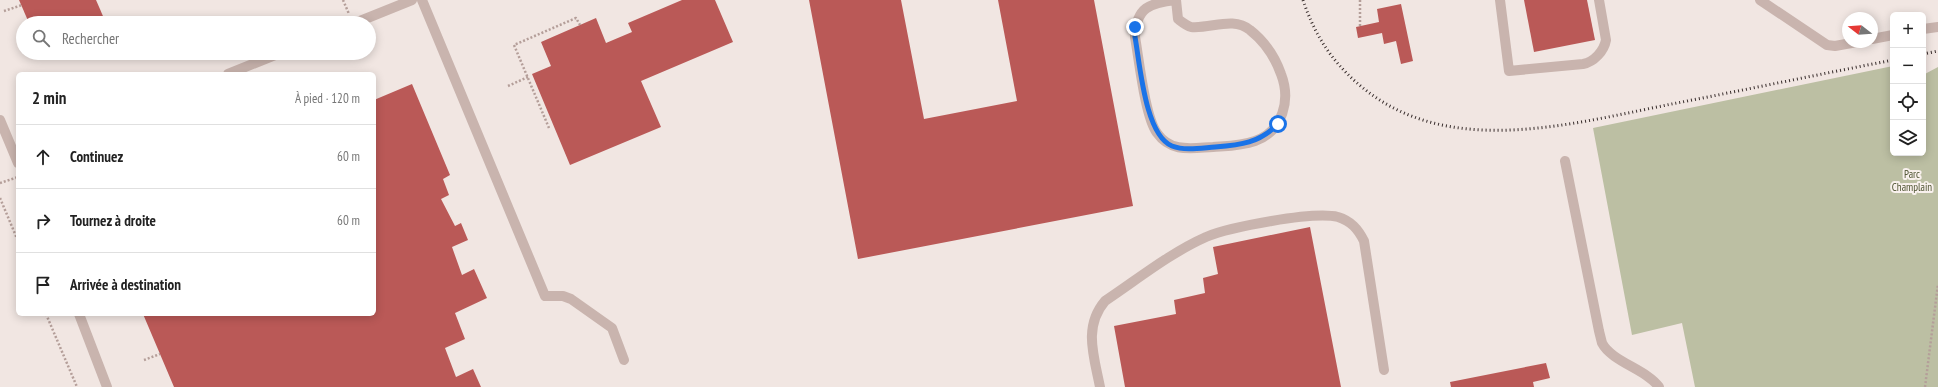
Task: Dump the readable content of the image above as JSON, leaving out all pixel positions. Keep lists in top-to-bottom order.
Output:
{
  "parks": ["Parc Champlain"],
  "north": "left",
  "page": {
    "map_buttons": ["+", "−"],
    "search": "Rechercher",
    "heading": ["2 min", "À pied · 120 m"],
    "list": [
      ["Continuez", "60 m"],
      ["Tournez à droite", "60 m"],
      "Arrivée à destination"
    ]
  }
}
